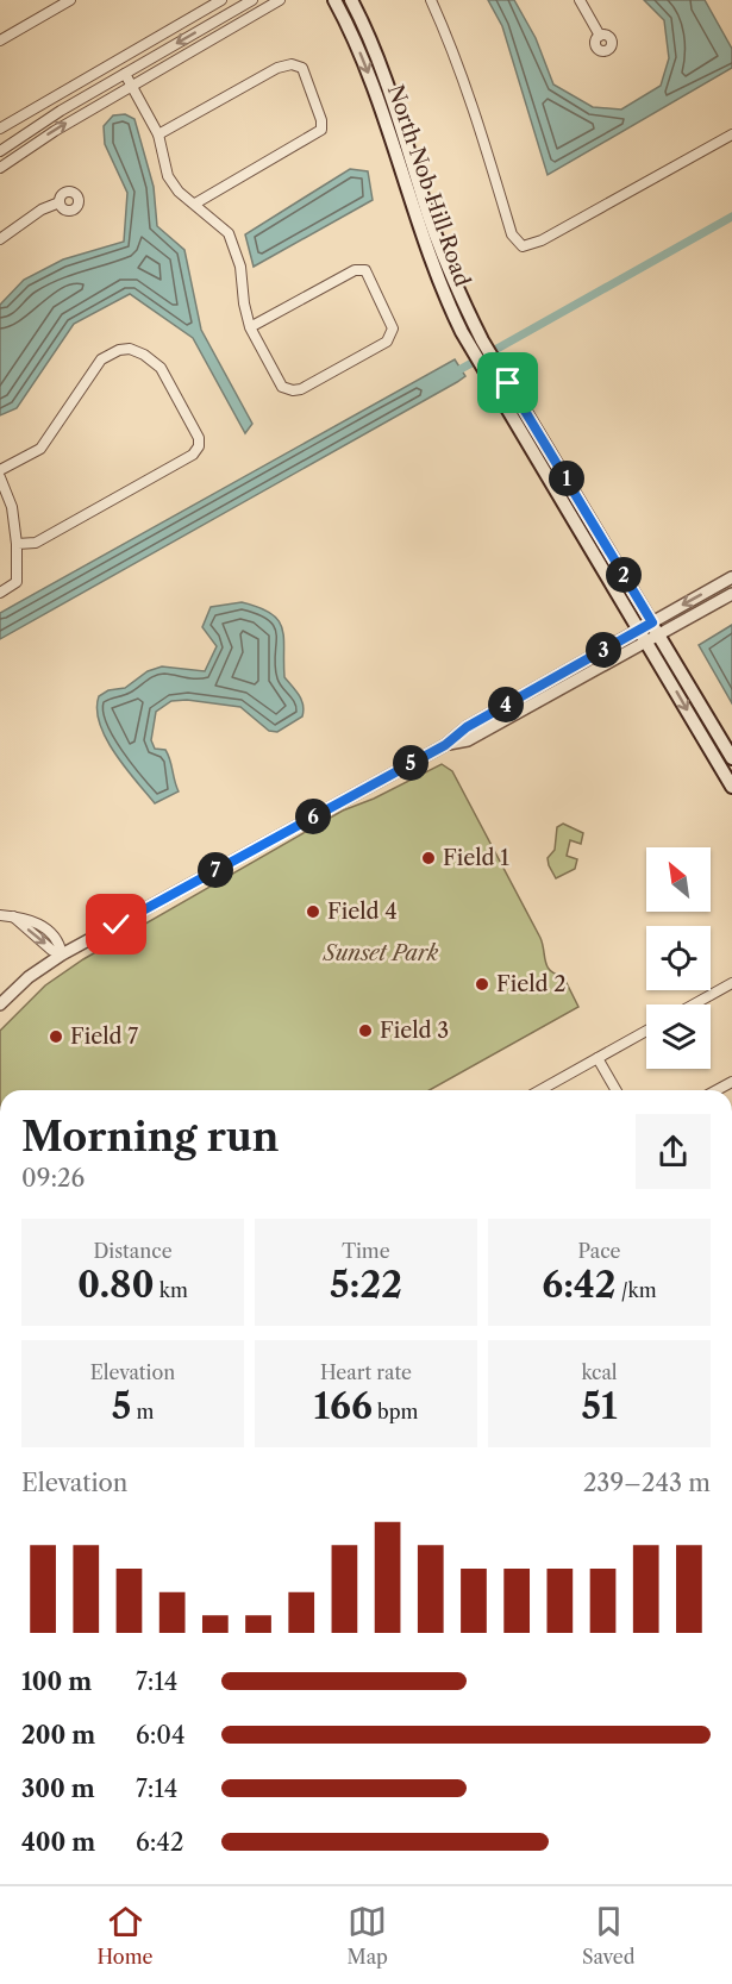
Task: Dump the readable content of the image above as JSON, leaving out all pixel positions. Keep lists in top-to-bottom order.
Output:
{
  "streets": {
    "main road": ["North Nob Hill Road"]
  },
  "parks": ["Sunset Park"],
  "places": [
    "Field 1",
    "Field 4",
    "Field 2",
    "Field 3",
    "Field 7"
  ],
  "north": "top left",
  "page": {
    "pins": [
      "1",
      "2",
      "3",
      "4",
      "5",
      "6",
      "7"
    ],
    "heading": ["Morning run", "09:26"],
    "stats": [
      ["Distance", "0.80 km"],
      ["Time", "5:22"],
      ["Pace", "6:42 /km"],
      ["Elevation", "5 m"],
      ["Heart rate", "166 bpm"],
      ["kcal", "51"]
    ],
    "chart": ["Elevation", "239–243 m"],
    "list": [
      {
        "name": "100 m",
        "note": "7:14"
      },
      {
        "name": "200 m",
        "note": "6:04"
      },
      {
        "name": "300 m",
        "note": "7:14"
      },
      {
        "name": "400 m",
        "note": "6:42"
      }
    ],
    "tabs": ["Home", "Map", "Saved"]
  }
}
